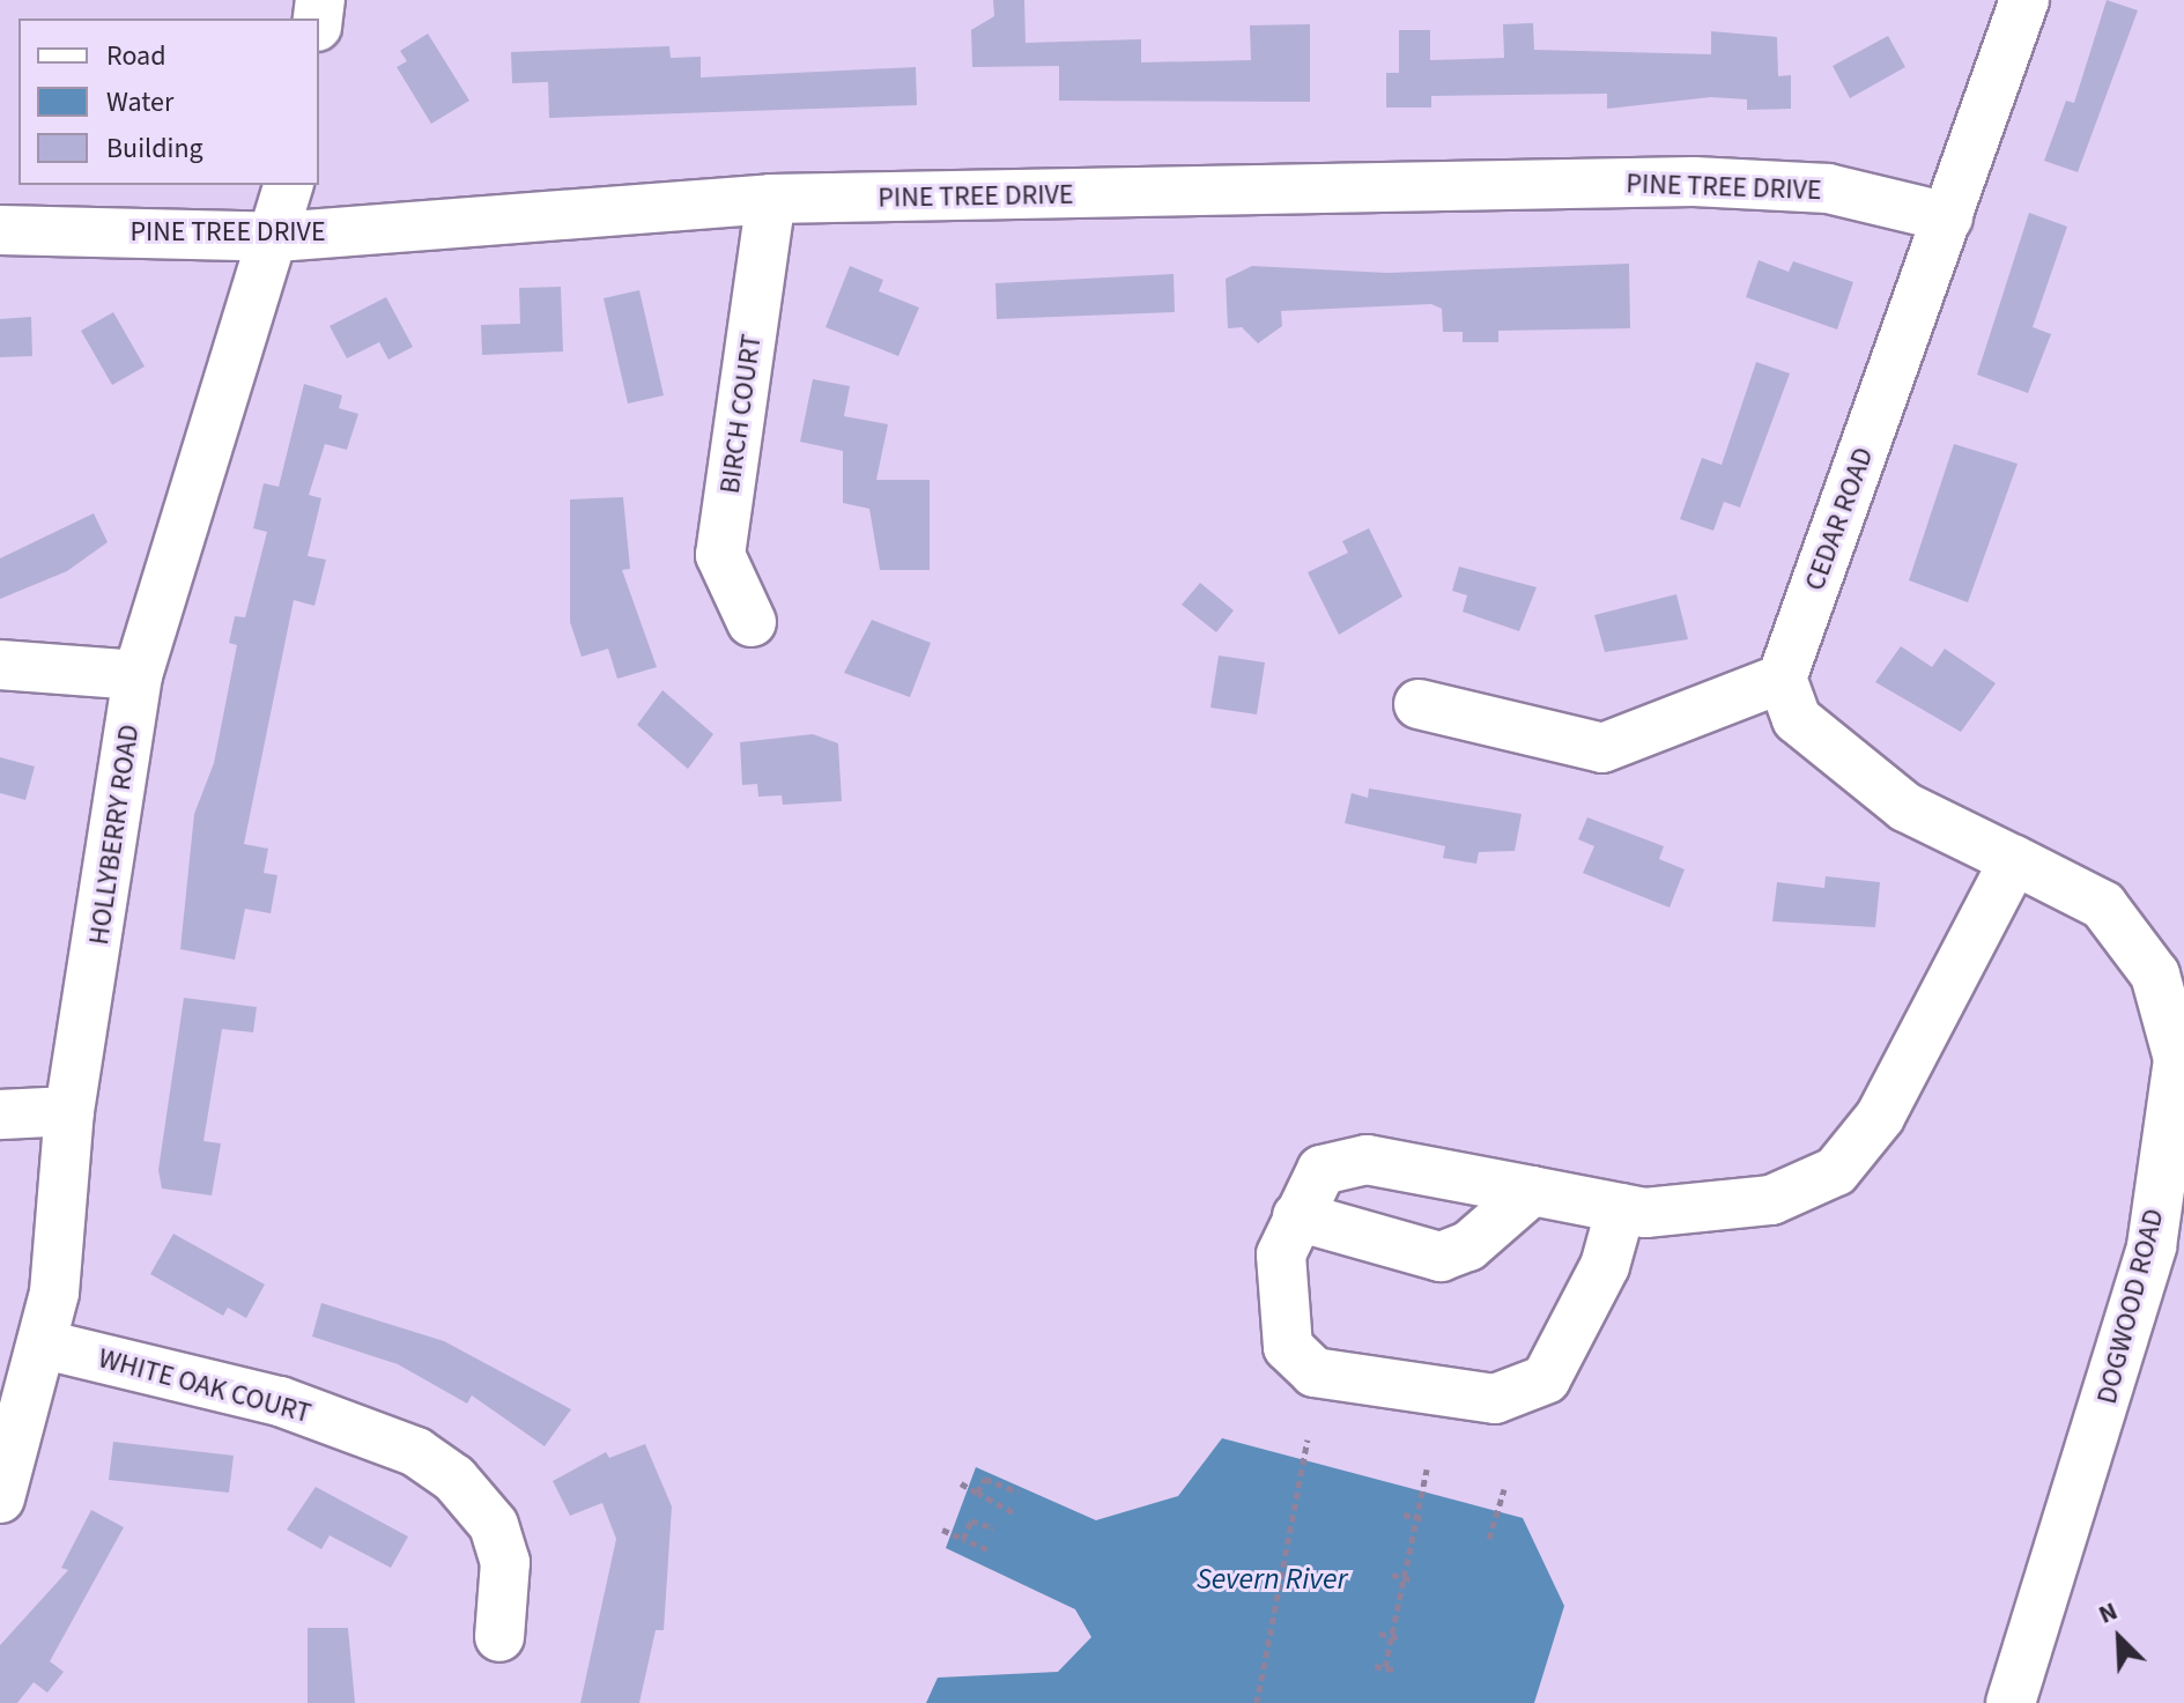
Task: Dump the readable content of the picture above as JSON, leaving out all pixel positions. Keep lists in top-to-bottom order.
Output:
{
  "streets": {
    "street": [
      "PINE TREE DRIVE",
      "BIRCH COURT",
      "CEDAR ROAD",
      "HOLLYBERRY ROAD",
      "DOGWOOD ROAD",
      "WHITE OAK COURT"
    ]
  },
  "crossings": [
    ["PINE TREE DRIVE", "BIRCH COURT"],
    ["PINE TREE DRIVE", "CEDAR ROAD"],
    ["PINE TREE DRIVE", "HOLLYBERRY ROAD"],
    ["CEDAR ROAD", "DOGWOOD ROAD"],
    ["HOLLYBERRY ROAD", "WHITE OAK COURT"]
  ],
  "water": ["Severn River"],
  "legend": ["Road", "Water", "Building"],
  "north": "top left"
}
